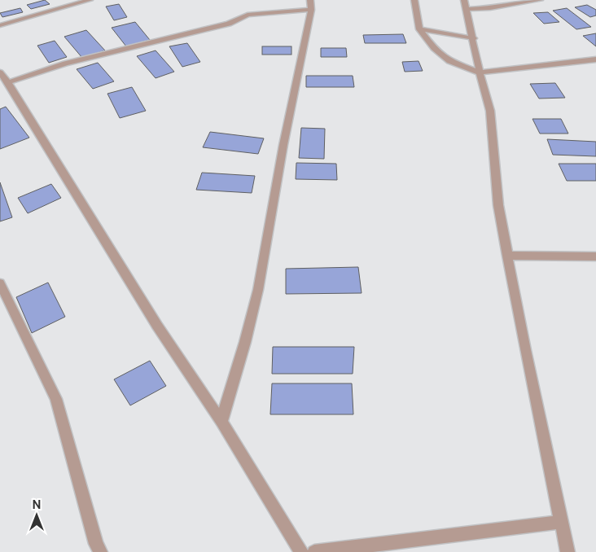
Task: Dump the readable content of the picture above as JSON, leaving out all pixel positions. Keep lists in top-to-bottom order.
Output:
{
  "north": "top"
}
